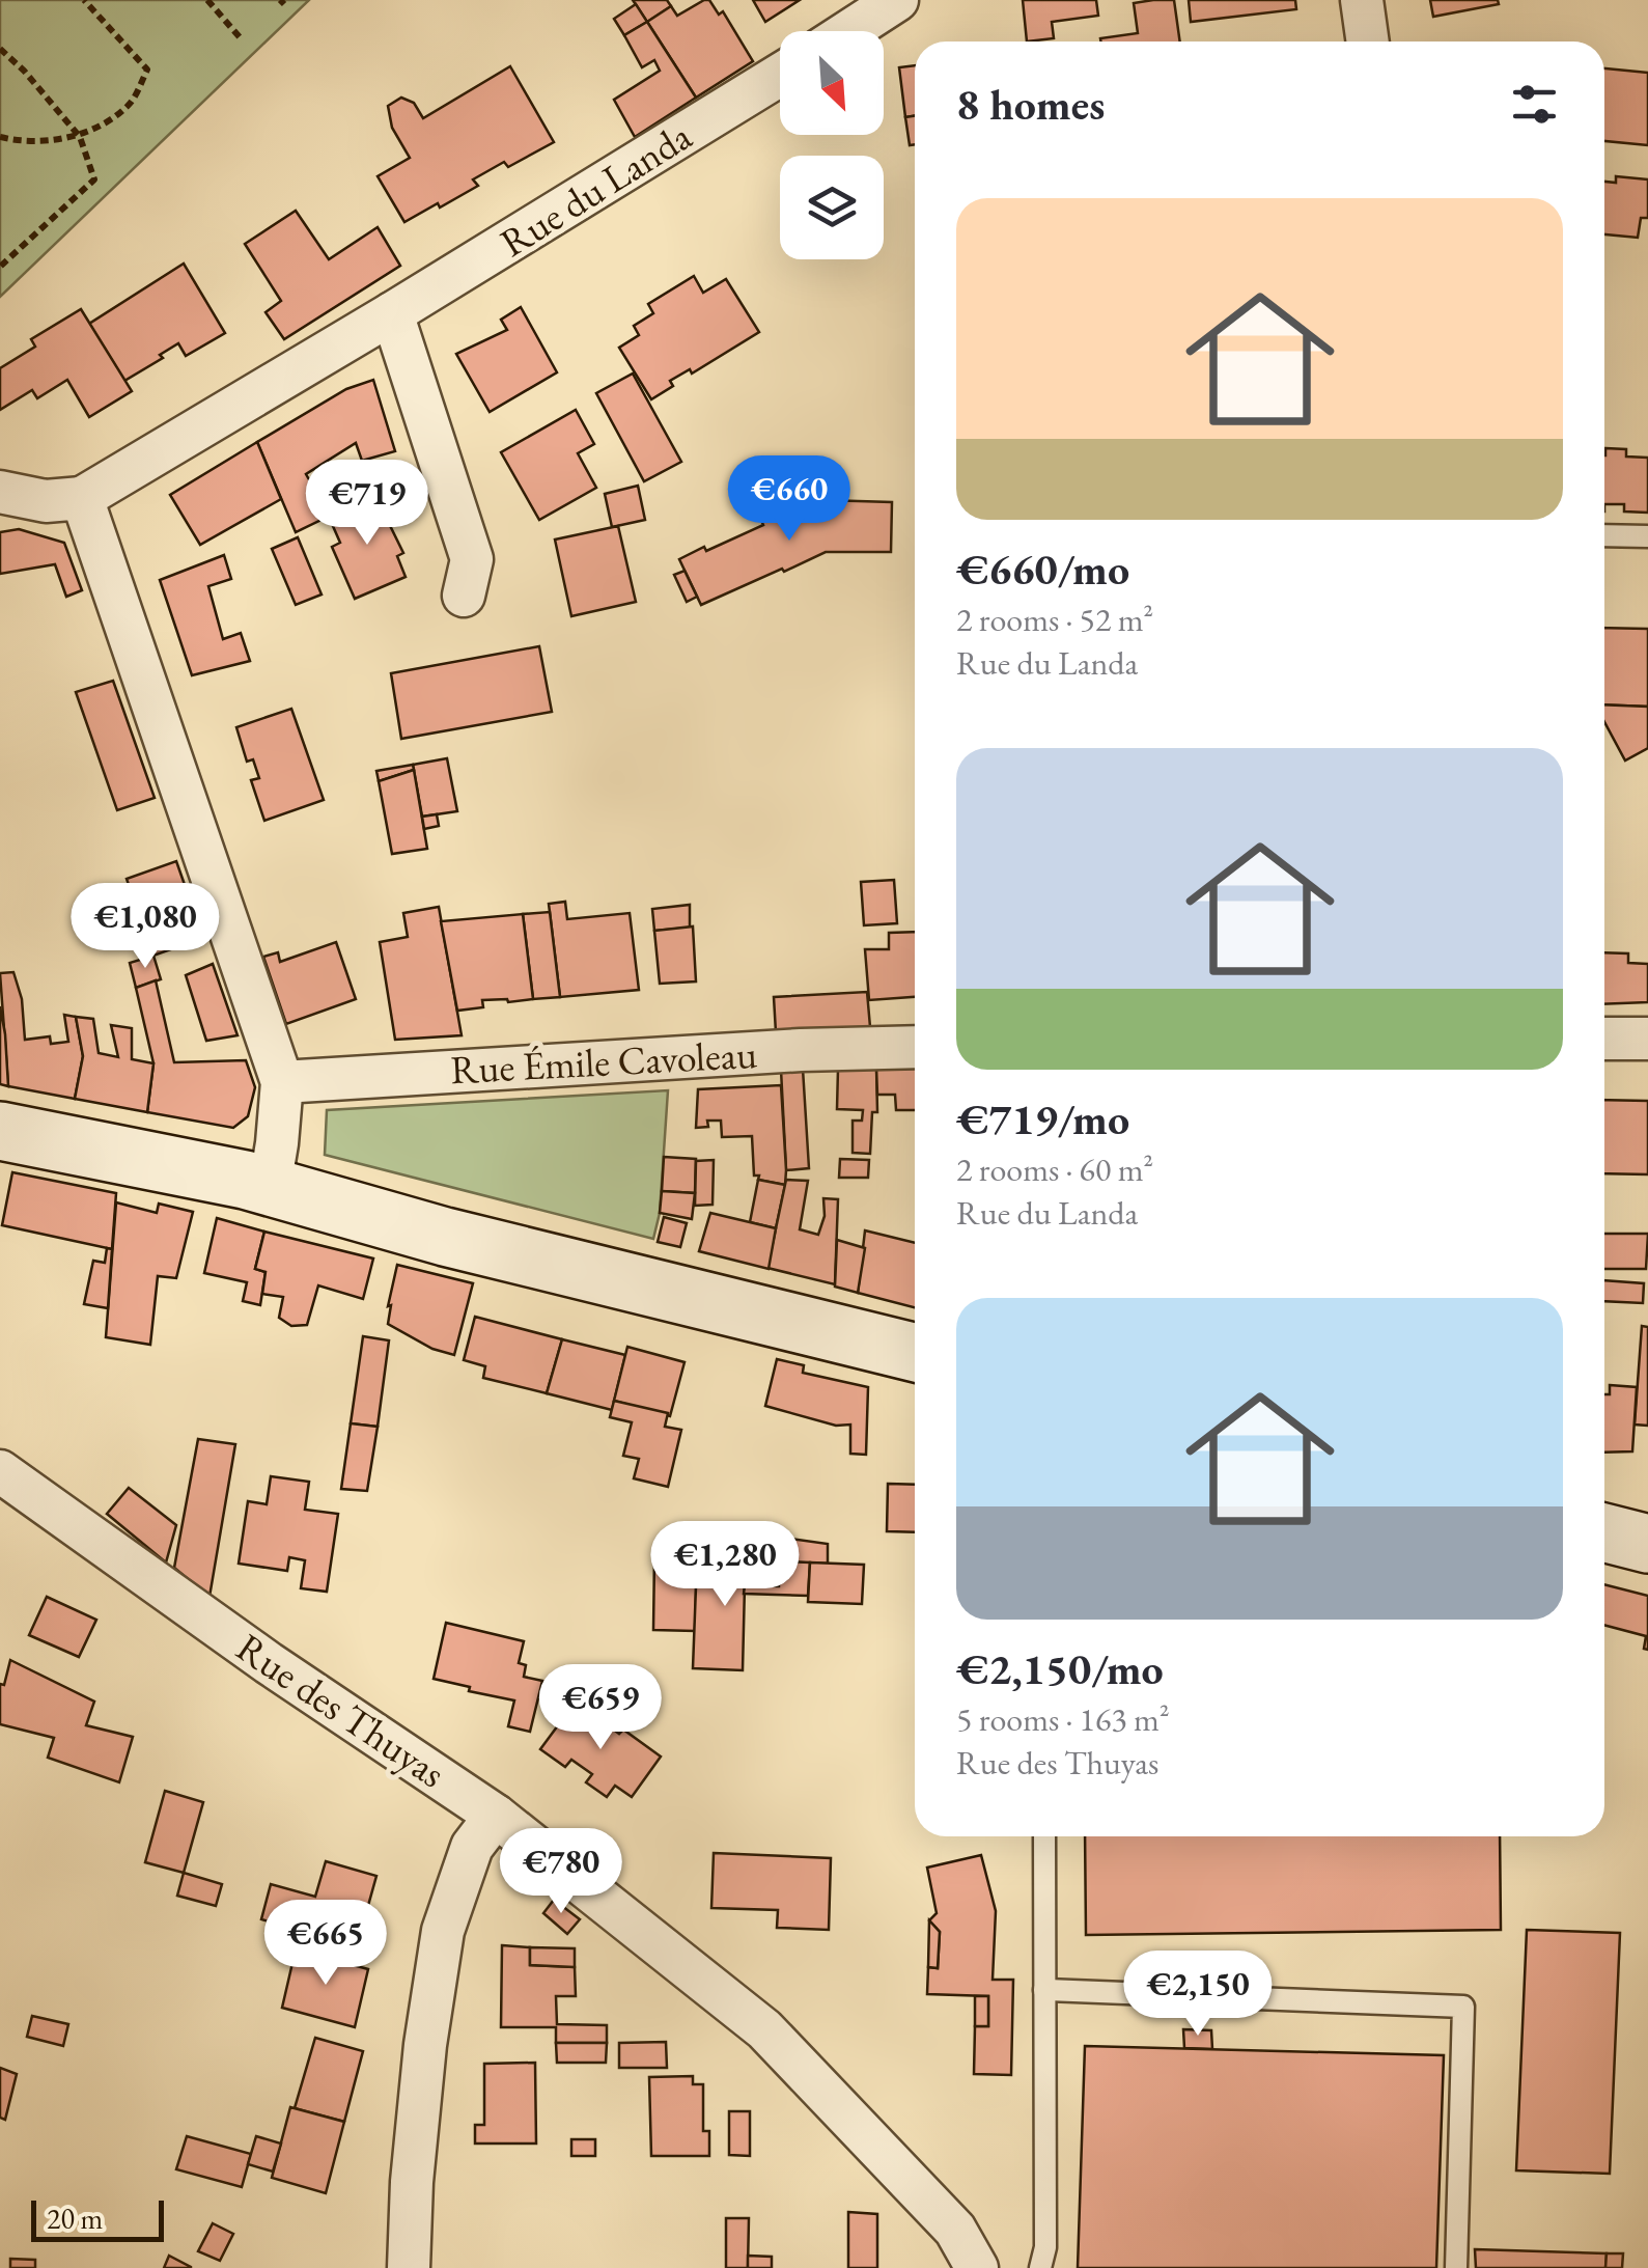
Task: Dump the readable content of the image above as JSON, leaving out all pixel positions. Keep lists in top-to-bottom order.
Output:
{
  "streets": {
    "street": ["Rue du Landa", "Rue Émile Cavoleau", "Rue des Thuyas"]
  },
  "scale_bar": "20 m",
  "north": "bottom right",
  "page": {
    "heading": "8 homes",
    "list": [
      {
        "name": "€660/mo",
        "note": "2 rooms · 52 m² · Rue du Landa"
      },
      {
        "name": "€719/mo",
        "note": "2 rooms · 60 m² · Rue du Landa"
      },
      {
        "name": "€2,150/mo",
        "note": "5 rooms · 163 m² · Rue des Thuyas"
      }
    ],
    "price": [
      "€660",
      "€719",
      "€1,080",
      "€1,280",
      "€659",
      "€780",
      "€665",
      "€2,150"
    ],
    "scale": "20 m"
  }
}
